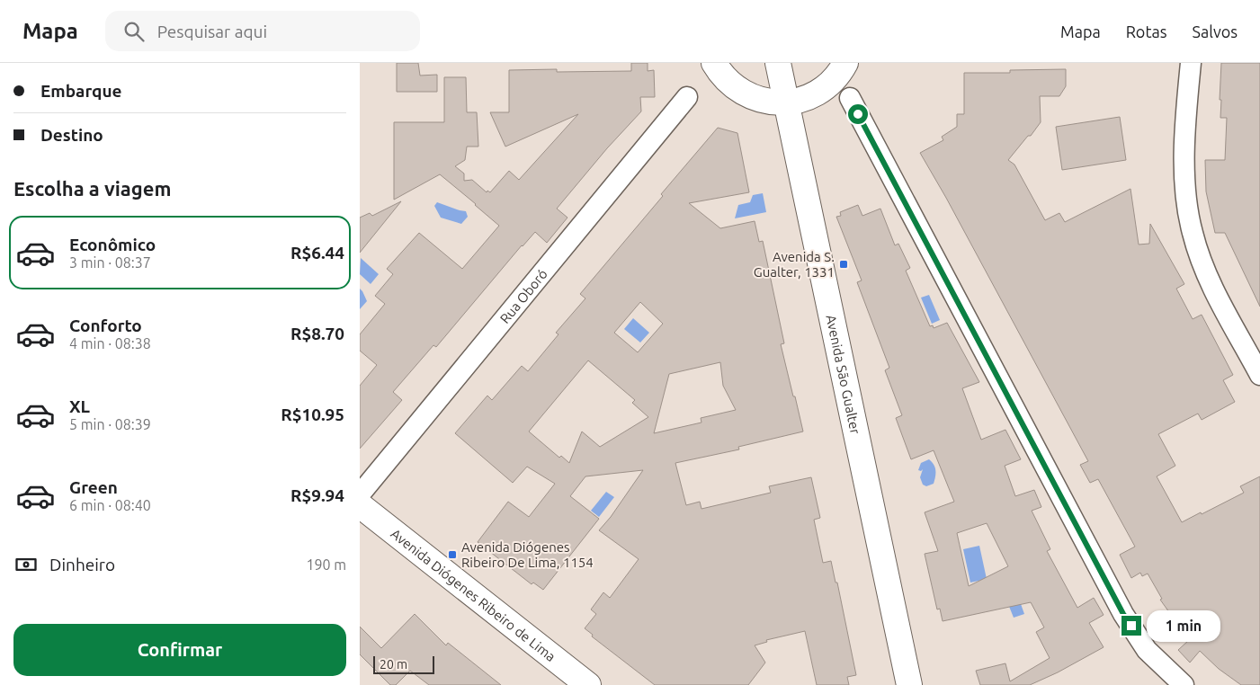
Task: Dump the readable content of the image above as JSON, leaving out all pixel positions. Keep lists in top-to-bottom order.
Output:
{
  "streets": {
    "street": ["Rua Oboró", "Avenida São Gualter", "Avenida Diógenes Ribeiro de Lima"]
  },
  "places": {
    "transit": ["Avenida S. Gualter, 1331", "Avenida Diógenes Ribeiro De Lima, 1154"]
  },
  "scale_bar": "20 m",
  "page": {
    "header": "Mapa",
    "search": "Pesquisar aqui",
    "nav": ["Mapa", "Rotas", "Salvos"],
    "banner": ["Embarque", "Destino"],
    "heading": "Escolha a viagem",
    "list": [
      {
        "name": "Econômico",
        "note": "3 min · 08:37",
        "value": "R$6.44"
      },
      {
        "name": "Conforto",
        "note": "4 min · 08:38",
        "value": "R$8.70"
      },
      {
        "name": "XL",
        "note": "5 min · 08:39",
        "value": "R$10.95"
      },
      {
        "name": "Green",
        "note": "6 min · 08:40",
        "value": "R$9.94"
      }
    ],
    "pay": ["Dinheiro", "190 m"],
    "bubble": "1 min",
    "buttons": "Confirmar",
    "scale": "20 m"
  }
}
